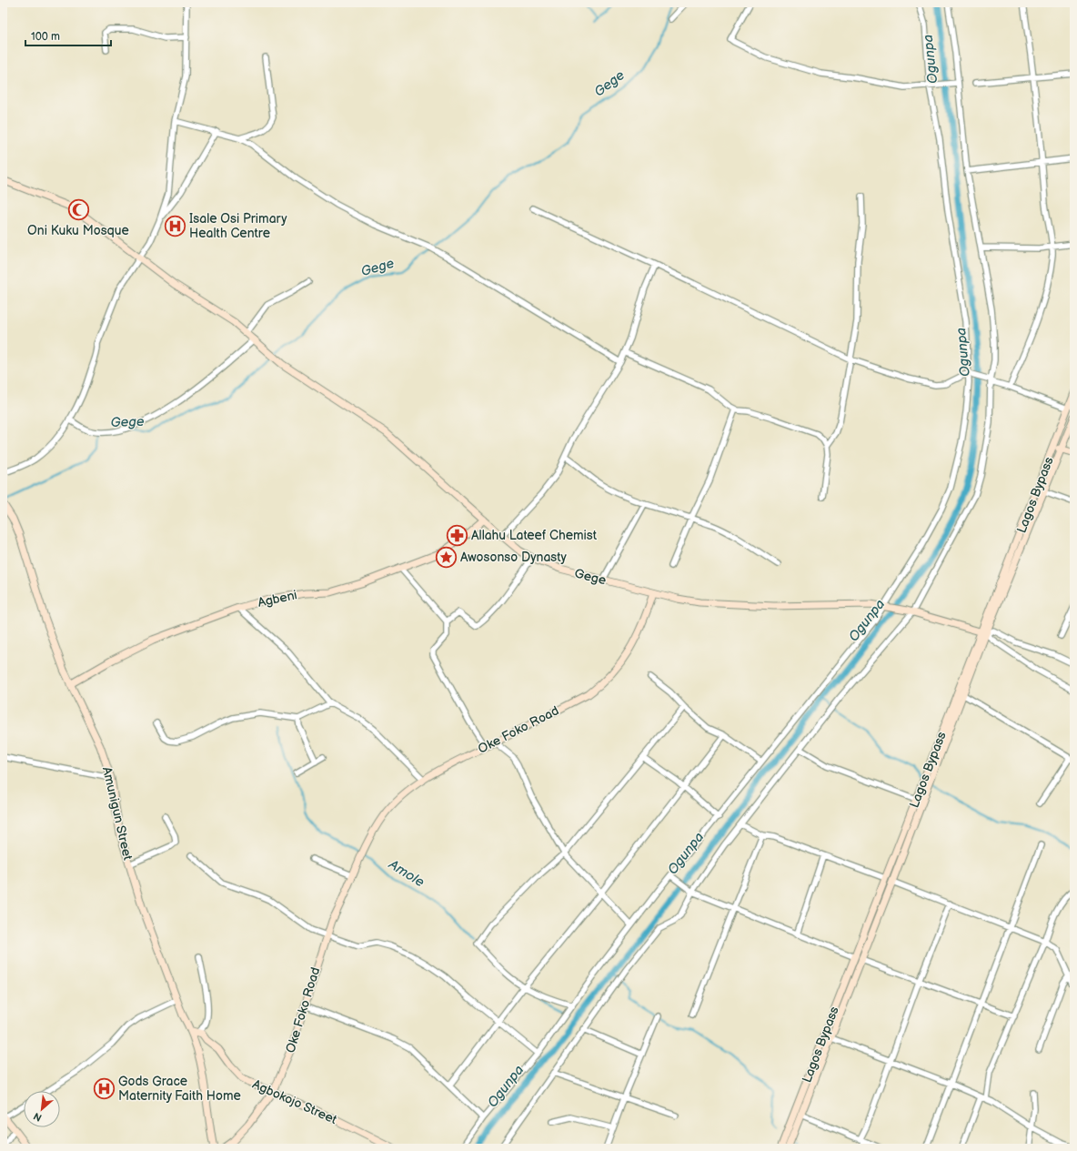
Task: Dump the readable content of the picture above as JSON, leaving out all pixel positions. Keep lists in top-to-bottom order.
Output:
{
  "streets": {
    "street": [
      "Lagos Bypass",
      "Gege",
      "Agbeni",
      "Oke Foko Road",
      "Amunigun Street",
      "Agbokojo Street"
    ]
  },
  "crossings": [
    ["Lagos Bypass", "Gege"],
    ["Gege", "Agbeni"],
    ["Gege", "Oke Foko Road"],
    ["Agbeni", "Amunigun Street"],
    ["Oke Foko Road", "Agbokojo Street"],
    ["Amunigun Street", "Agbokojo Street"]
  ],
  "water": ["Ogunpa", "Gege", "Amole"],
  "places": {
    "mosque": ["Oni Kuku Mosque"],
    "hospital": ["Isale Osi Primary Health Centre", "Gods Grace Maternity Faith Home"],
    "pharmacy": ["Allahu Lateef Chemist"],
    "place": ["Awosonso Dynasty"]
  },
  "scale_bar": "100 m",
  "north": "bottom left"
}
